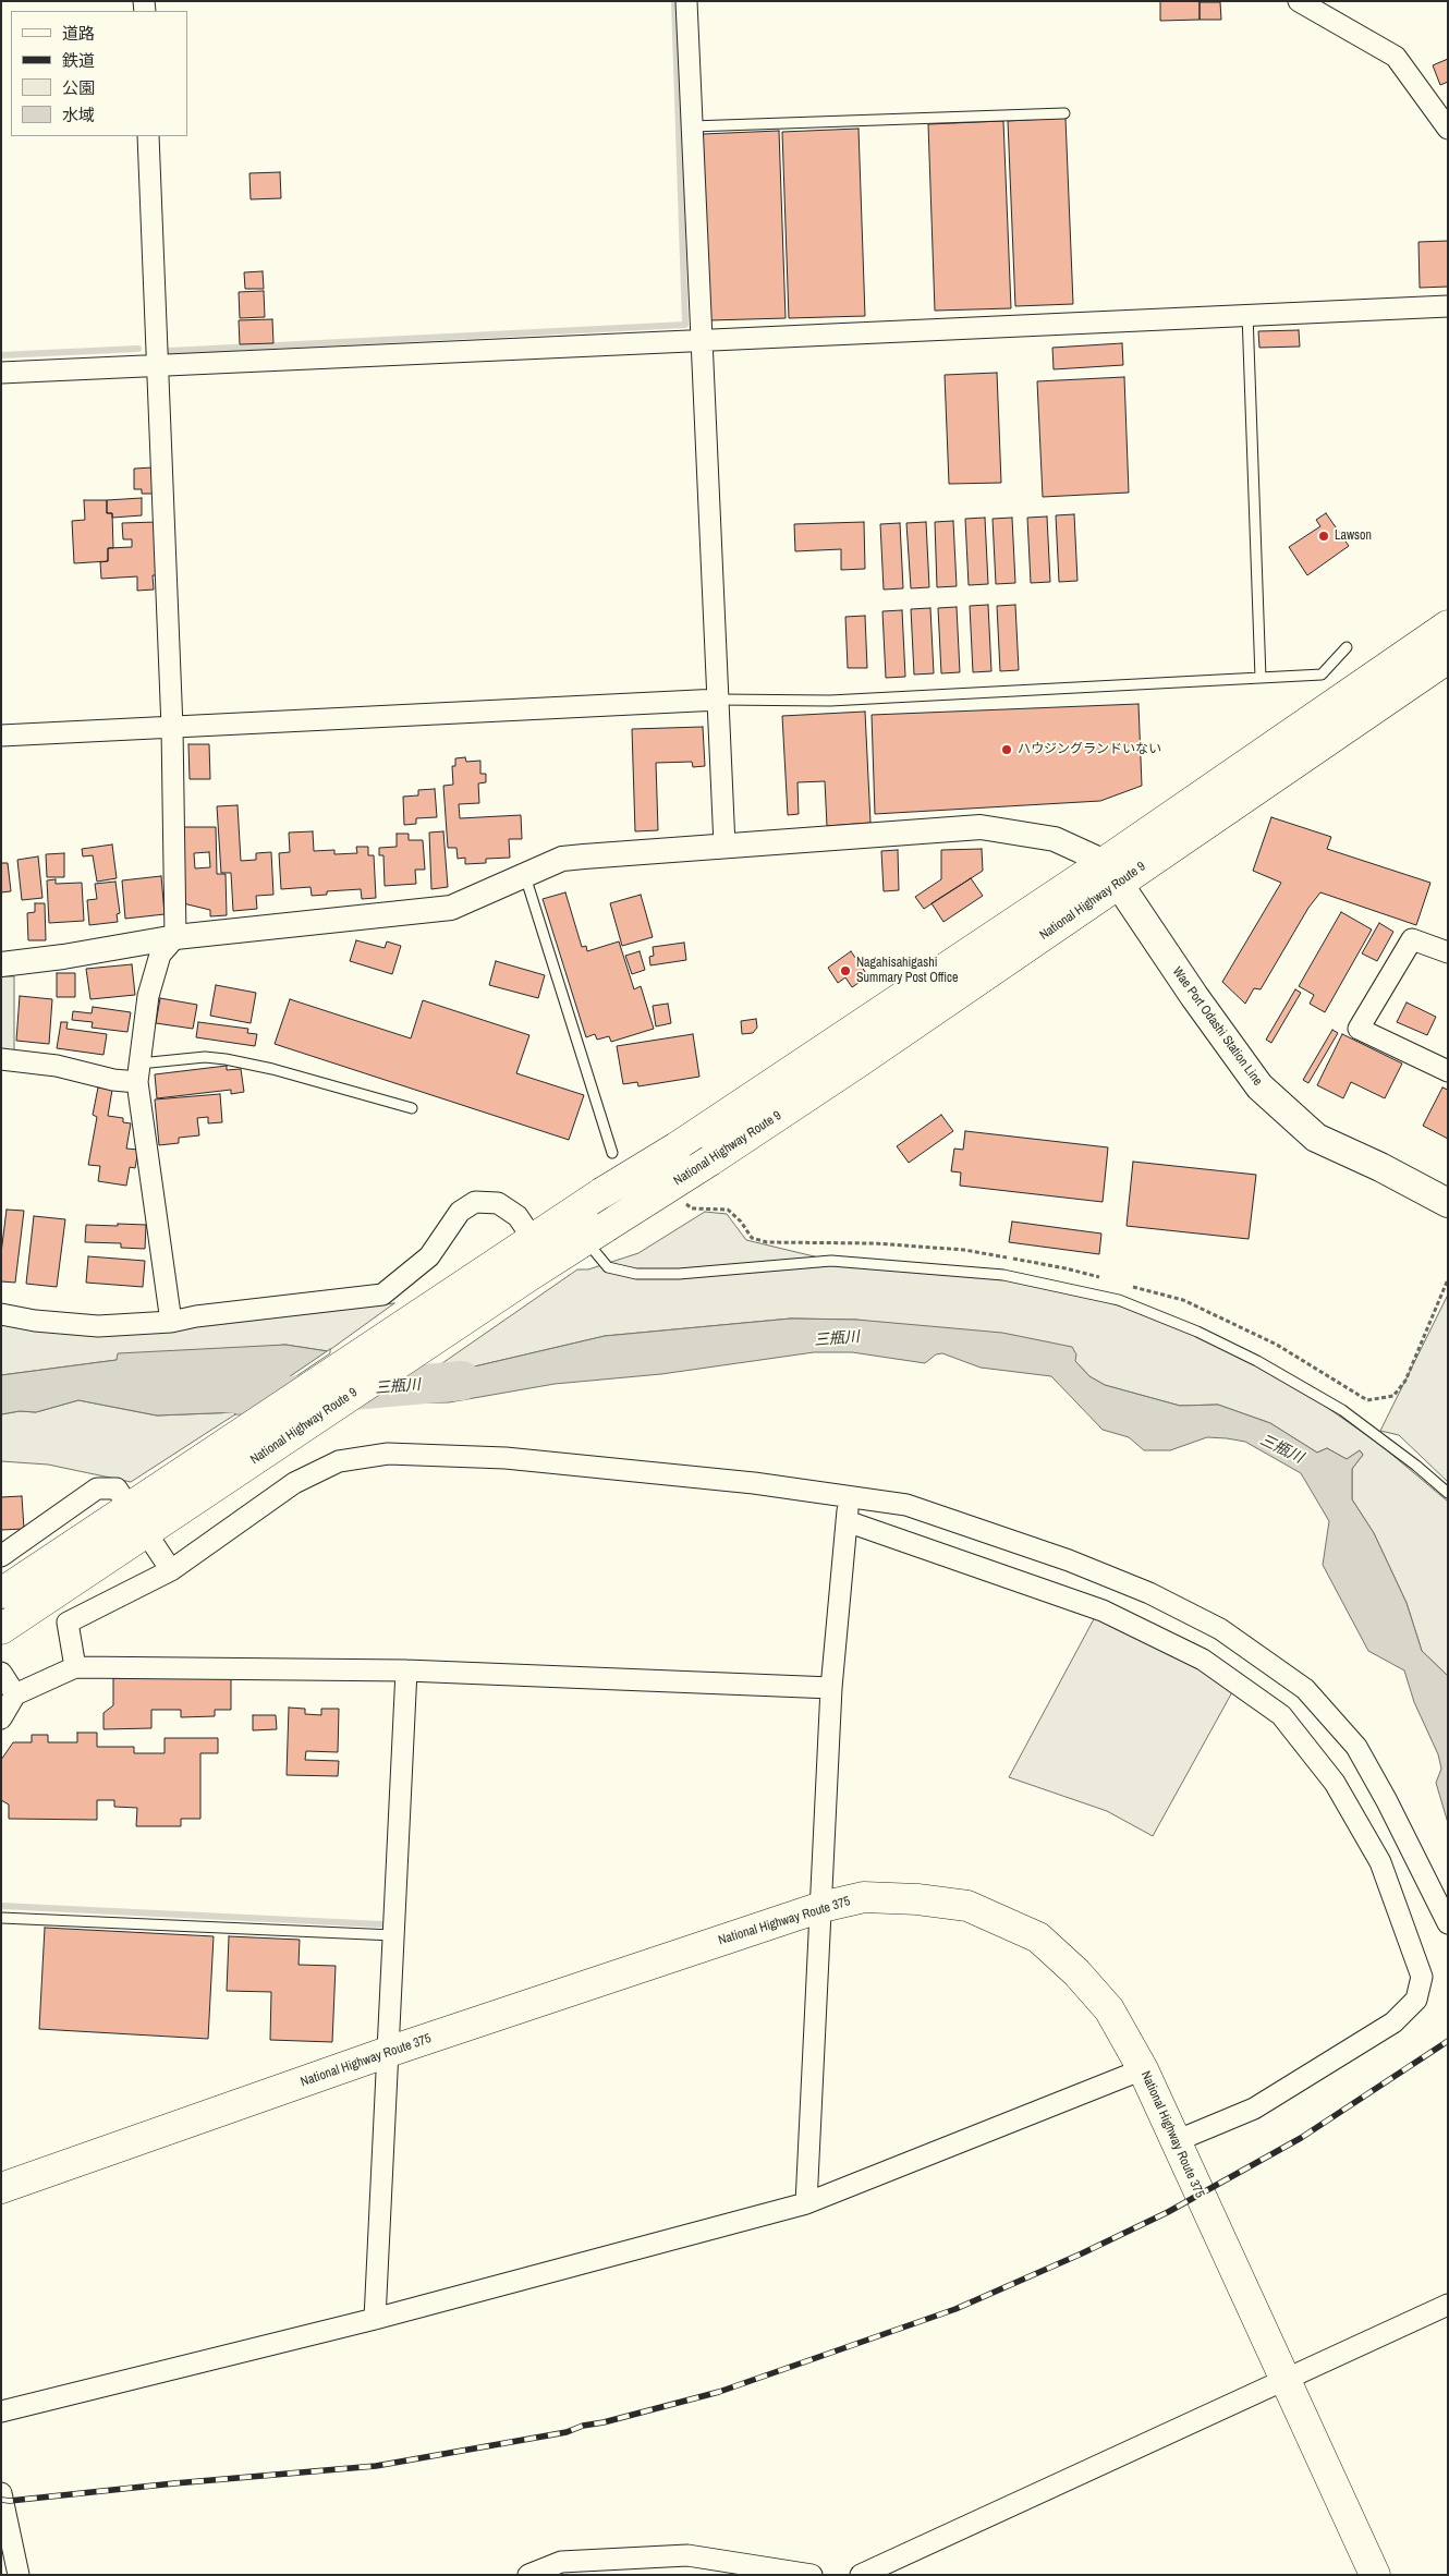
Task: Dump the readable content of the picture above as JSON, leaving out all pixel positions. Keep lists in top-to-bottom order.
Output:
{
  "streets": {
    "highway": ["National Highway Route 9", "National Highway Route 375"],
    "main road": ["Wae Port Odashi Station Line"]
  },
  "crossings": [
    ["National Highway Route 9", "Wae Port Odashi Station Line"]
  ],
  "water": ["三瓶川"],
  "places": ["Lawson", "ハウジングランドいない", "Nagahisahigashi Summary Post Office"],
  "legend": [
    "道路",
    "鉄道",
    "公園",
    "水域"
  ]
}
